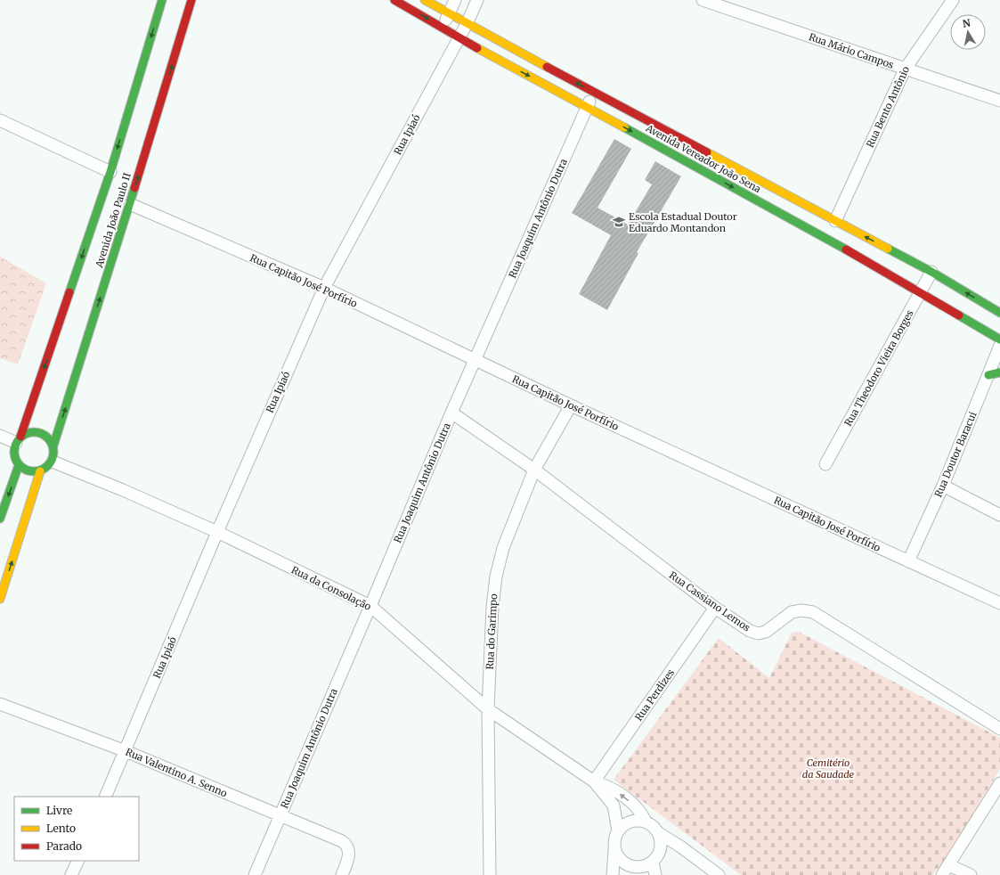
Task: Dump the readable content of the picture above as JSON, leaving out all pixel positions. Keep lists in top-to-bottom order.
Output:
{
  "streets": {
    "main road": ["Avenida Vereador João Sena", "Avenida João Paulo II"],
    "street": [
      "Rua Mário Campos",
      "Rua Bento Antônio",
      "Rua Ipiaó",
      "Rua Joaquim Antônio Dutra",
      "Rua Capitão José Porfírio",
      "Rua Theodoro Vieira Borges",
      "Rua Doutor Baracui",
      "Rua da Consolação",
      "Rua Cassiano Lemos",
      "Rua do Garimpo",
      "Rua Perdizes",
      "Rua Valentino A. Senno"
    ]
  },
  "crossings": [
    ["Rua Mário Campos", "Rua Bento Antônio"],
    ["Rua Bento Antônio", "Avenida Vereador João Sena"],
    ["Rua Ipiaó", "Avenida Vereador João Sena"],
    ["Rua Ipiaó", "Rua Capitão José Porfírio"],
    ["Rua Ipiaó", "Rua da Consolação"],
    ["Rua Ipiaó", "Rua Valentino A. Senno"],
    ["Avenida Vereador João Sena", "Rua Joaquim Antônio Dutra"],
    ["Avenida Vereador João Sena", "Rua Theodoro Vieira Borges"],
    ["Rua Joaquim Antônio Dutra", "Rua Capitão José Porfírio"],
    ["Rua Joaquim Antônio Dutra", "Rua da Consolação"],
    ["Rua Joaquim Antônio Dutra", "Rua Cassiano Lemos"],
    ["Rua Joaquim Antônio Dutra", "Rua Valentino A. Senno"],
    ["Avenida João Paulo II", "Rua Capitão José Porfírio"],
    ["Avenida João Paulo II", "Rua da Consolação"],
    ["Rua Capitão José Porfírio", "Rua Doutor Baracui"],
    ["Rua Capitão José Porfírio", "Rua do Garimpo"],
    ["Rua da Consolação", "Rua do Garimpo"],
    ["Rua da Consolação", "Rua Perdizes"],
    ["Rua Cassiano Lemos", "Rua do Garimpo"],
    ["Rua Cassiano Lemos", "Rua Perdizes"]
  ],
  "parks": ["Cemitério da Saudade"],
  "places": {
    "school or university": ["Escola Estadual Doutor Eduardo Montandon"]
  },
  "legend": ["Livre", "Lento", "Parado"],
  "north": "top"
}
